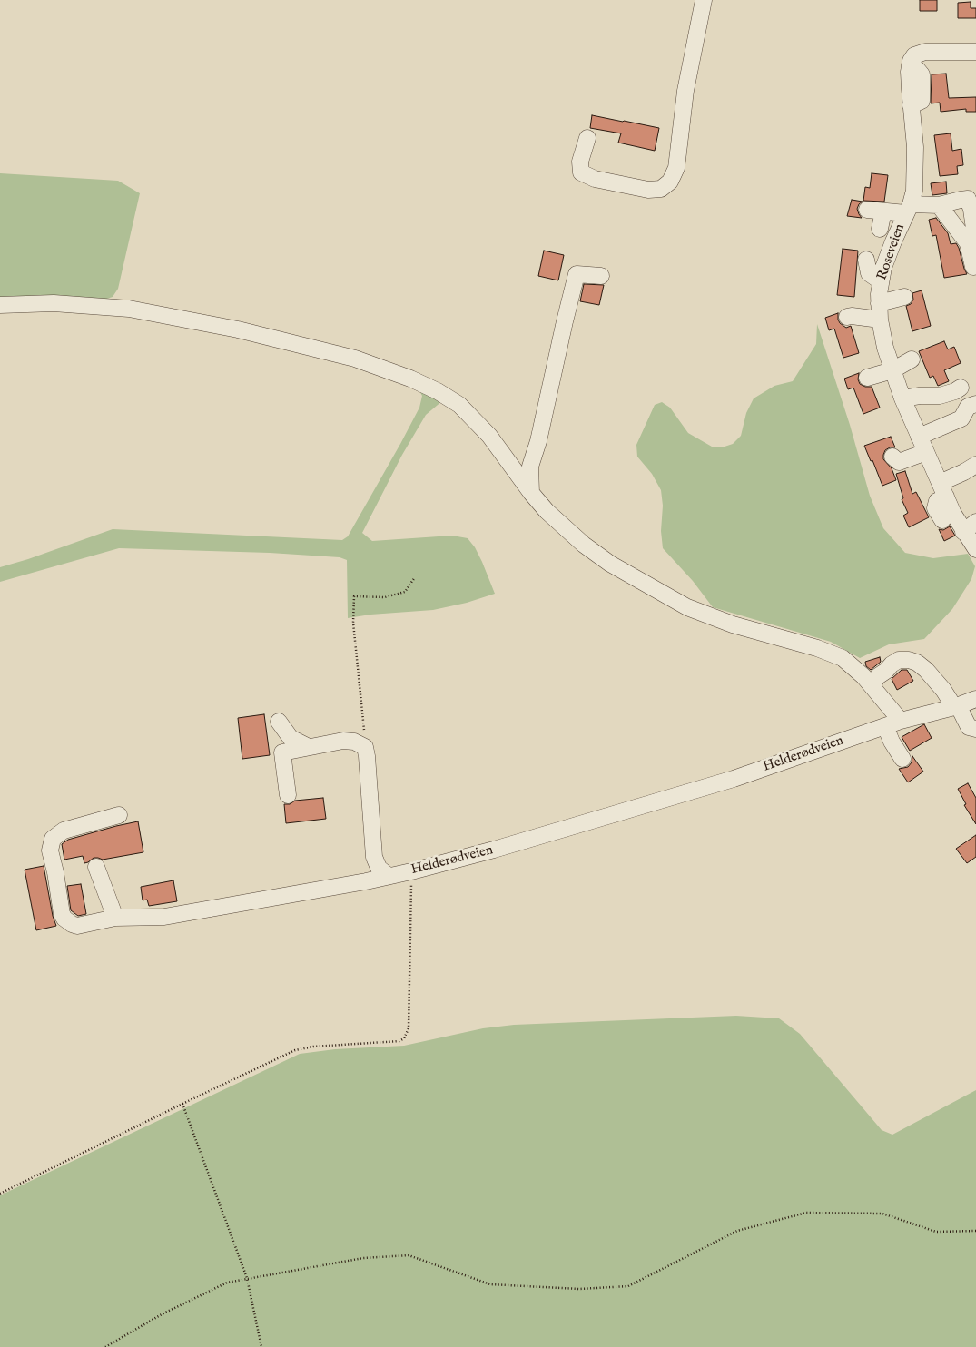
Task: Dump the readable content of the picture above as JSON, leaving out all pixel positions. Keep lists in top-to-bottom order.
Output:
{
  "streets": {
    "street": ["Roseveien", "Helderødveien"]
  }
}
